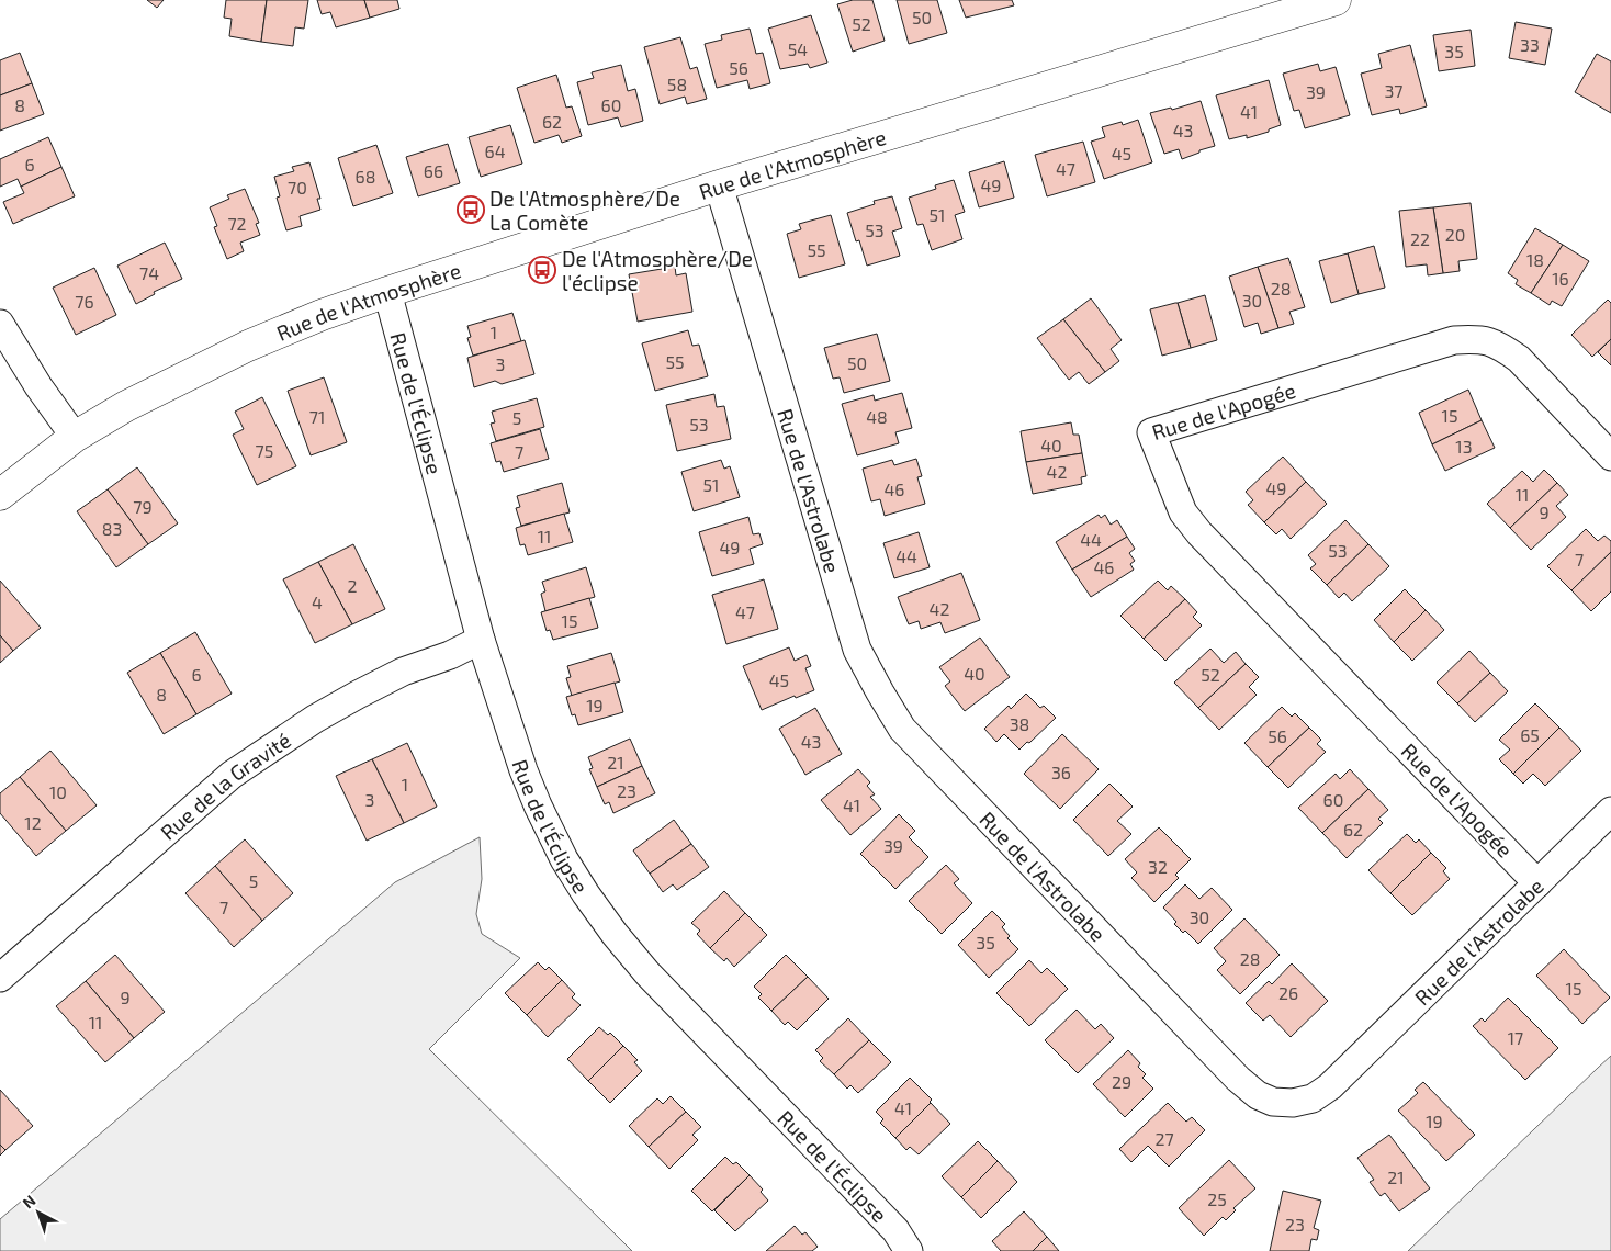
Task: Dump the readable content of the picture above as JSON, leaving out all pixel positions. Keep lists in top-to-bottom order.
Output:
{
  "streets": {
    "street": [
      "Rue de l'Atmosphère",
      "Rue de l'Éclipse",
      "Rue de l'Apogée",
      "Rue de l'Astrolabe",
      "Rue de la Gravité"
    ]
  },
  "crossings": [
    ["Rue de l'Atmosphère", "Rue de l'Éclipse"],
    ["Rue de l'Atmosphère", "Rue de l'Astrolabe"],
    ["Rue de l'Éclipse", "Rue de la Gravité"],
    ["Rue de l'Apogée", "Rue de l'Astrolabe"]
  ],
  "places": {
    "bus stop": ["De l'Atmosphère/De La Comète", "De l'Atmosphère/De l'éclipse"]
  },
  "house_numbers": [
    "50",
    "52",
    "33",
    "54",
    "35",
    "56",
    "58",
    "37",
    "39",
    "8",
    "60",
    "41",
    "62",
    "43",
    "64",
    "45",
    "6",
    "47",
    "66",
    "68",
    "49",
    "70",
    "51",
    "72",
    "53",
    "20",
    "22",
    "55",
    "18",
    "74",
    "16",
    "28",
    "30",
    "76",
    "1",
    "55",
    "50",
    "3",
    "15",
    "71",
    "48",
    "5",
    "53",
    "40",
    "13",
    "75",
    "7",
    "42",
    "51",
    "49",
    "46",
    "11",
    "79",
    "9",
    "83",
    "11",
    "44",
    "49",
    "53",
    "44",
    "7",
    "46",
    "2",
    "4",
    "42",
    "47",
    "15",
    "40",
    "6",
    "52",
    "45",
    "8",
    "19",
    "38",
    "65",
    "56",
    "43",
    "21",
    "36",
    "1",
    "23",
    "10",
    "3",
    "60",
    "41",
    "12",
    "62",
    "39",
    "32",
    "5",
    "7",
    "30",
    "35",
    "28",
    "15",
    "26",
    "9",
    "11",
    "17",
    "29",
    "41",
    "19",
    "27",
    "21",
    "25",
    "23"
  ],
  "north": "top left"
}
